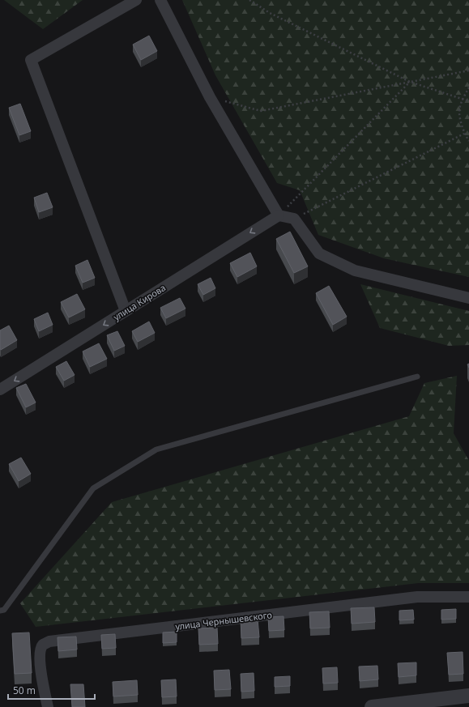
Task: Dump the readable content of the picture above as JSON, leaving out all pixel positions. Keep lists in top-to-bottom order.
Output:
{
  "streets": {
    "street": ["улица Кирова", "улица Чернышевского"]
  },
  "one_way": ["улица Кирова"],
  "scale_bar": "50 m"
}
